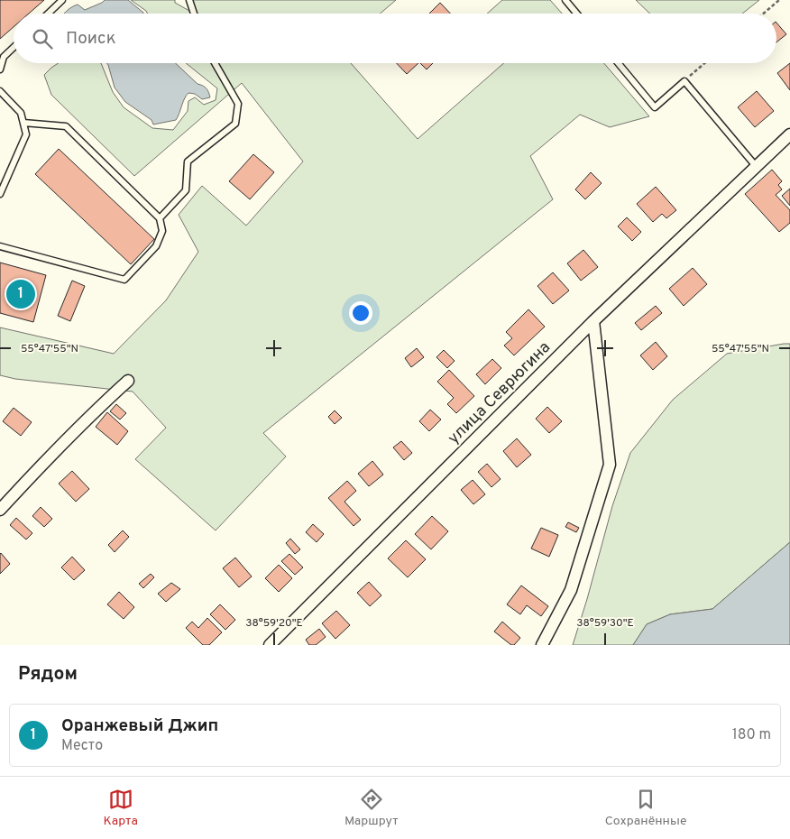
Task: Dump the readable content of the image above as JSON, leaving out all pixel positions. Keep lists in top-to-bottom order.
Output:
{
  "streets": {
    "street": ["улица Севрюгина"]
  },
  "page": {
    "search": "Поиск",
    "pins": "1",
    "heading": "Рядом",
    "list": [
      {
        "mark": "1",
        "name": "Оранжевый Джип",
        "note": "Место",
        "value": "180 m"
      }
    ],
    "nav": ["Карта", "Маршрут", "Сохранённые"]
  },
  "coordinates": ["55°47'55\"N", "38°59'20\"E", "38°59'30\"E"]
}
